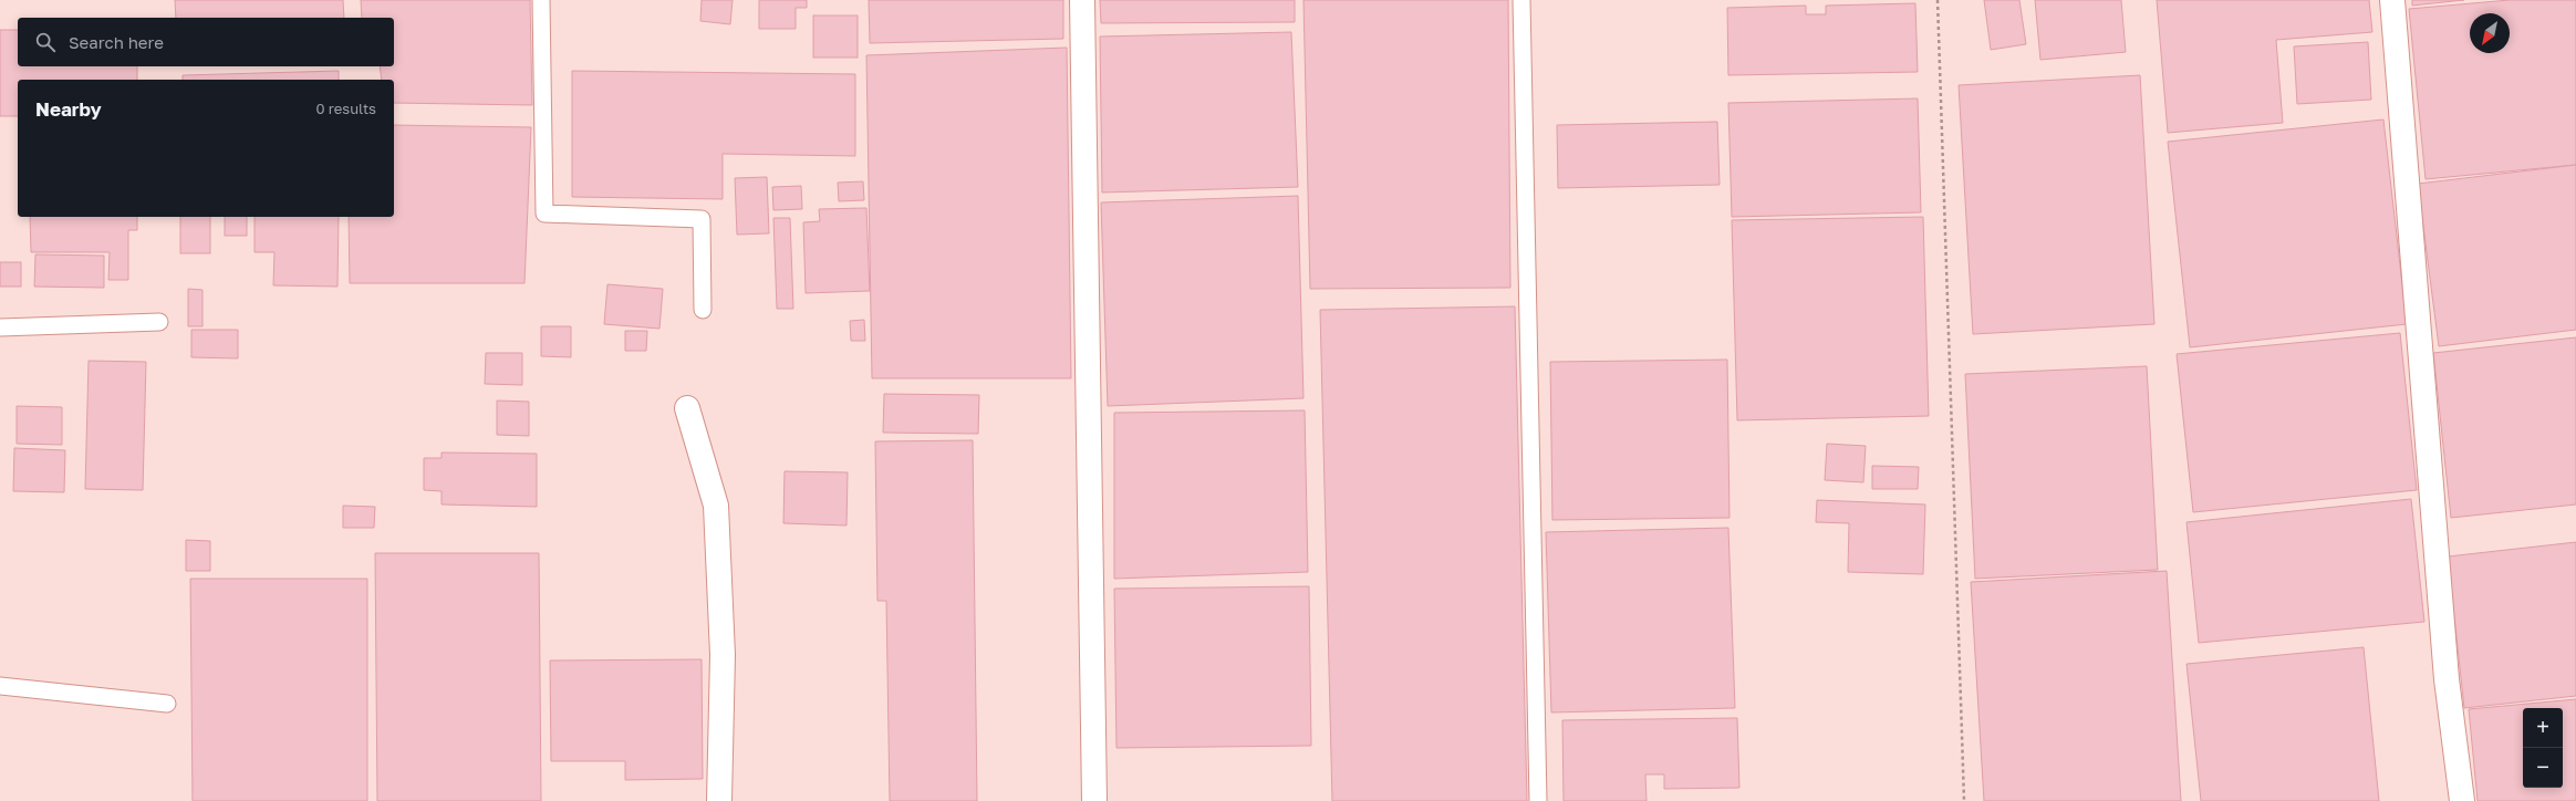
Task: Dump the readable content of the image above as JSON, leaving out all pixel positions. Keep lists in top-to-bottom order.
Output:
{
  "north": "bottom left",
  "page": {
    "search": "Search here",
    "heading": ["Nearby", "0 results"],
    "map_buttons": ["+", "−"]
  }
}
